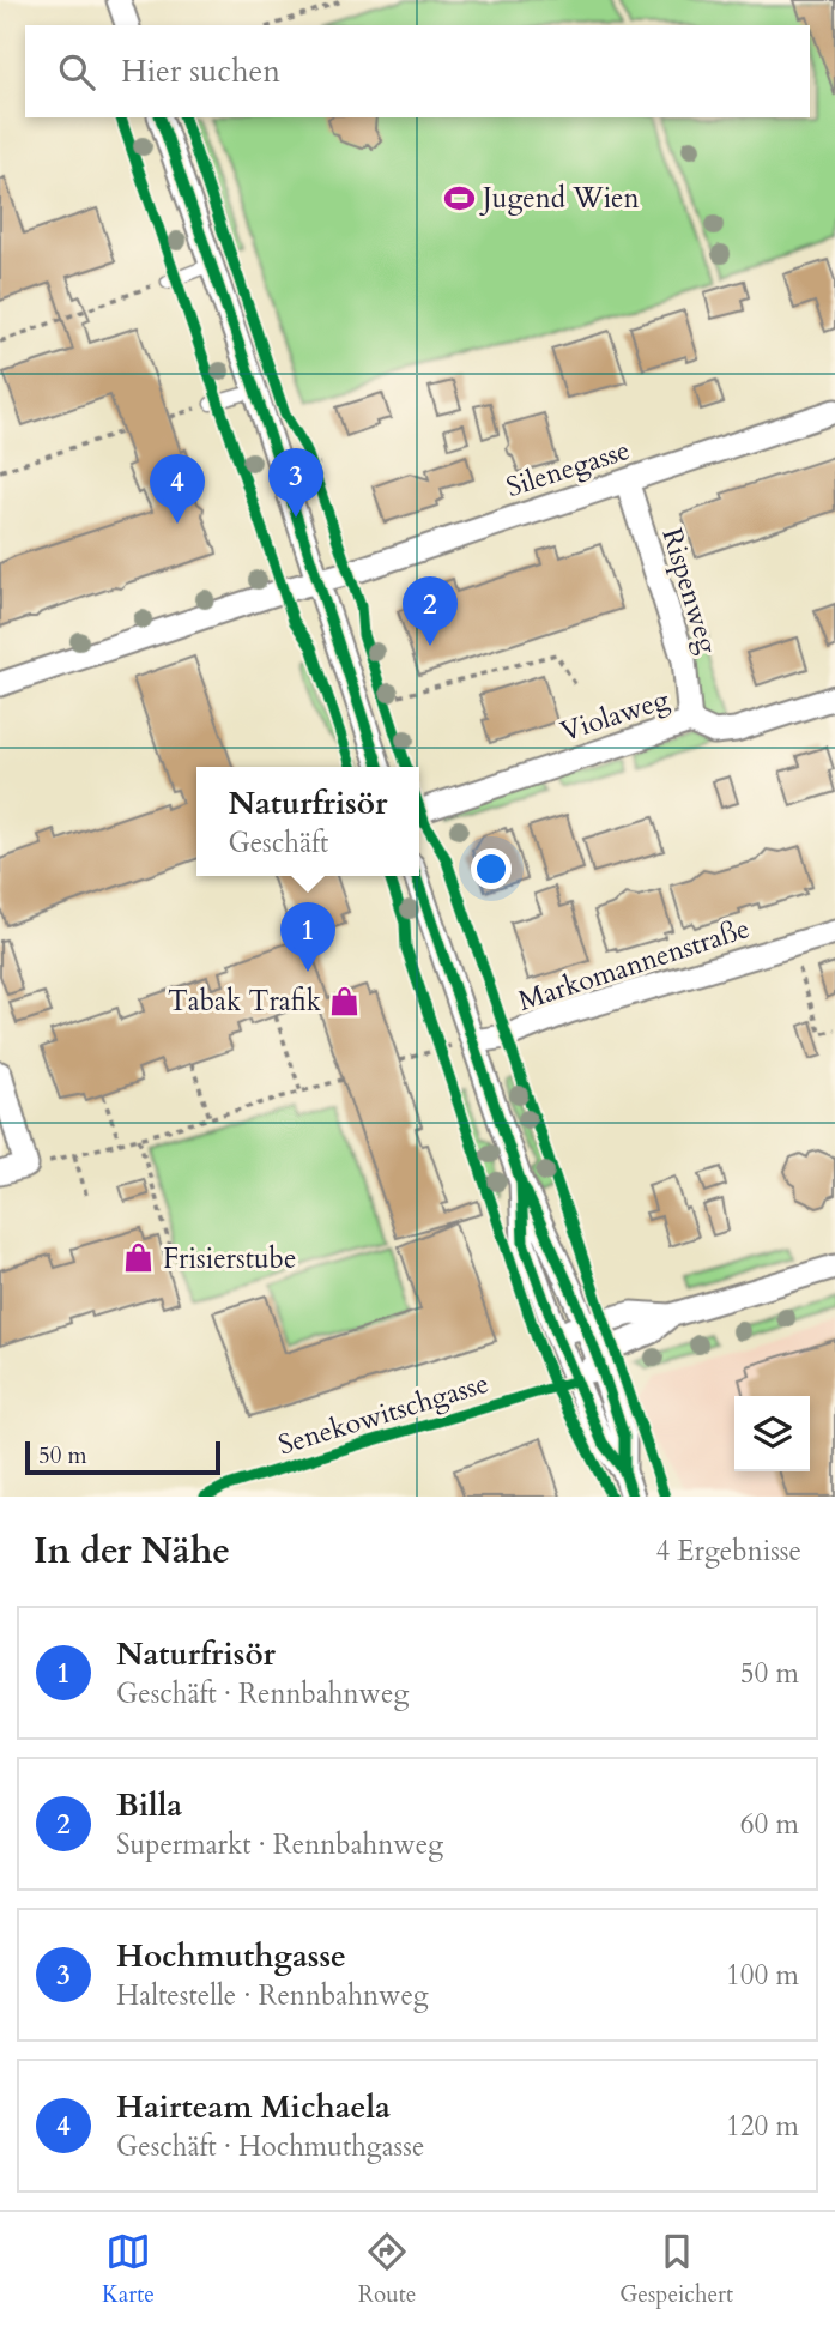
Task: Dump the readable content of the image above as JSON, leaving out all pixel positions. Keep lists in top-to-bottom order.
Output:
{
  "streets": {
    "street": [
      "Silenegasse",
      "Rispenweg",
      "Violaweg",
      "Markomannenstraße"
    ],
    "cycle path": ["Senekowitschgasse"]
  },
  "crossings": [
    ["Silenegasse", "Rispenweg"],
    ["Rispenweg", "Violaweg"]
  ],
  "places": {
    "sports": ["Jugend Wien"],
    "shop": ["Tabak Trafik", "Frisierstube"]
  },
  "scale_bar": "50 m",
  "page": {
    "search": "Hier suchen",
    "pins": [
      "3",
      "4",
      "2",
      "1"
    ],
    "popup": ["Naturfrisör", "Geschäft"],
    "scale": "50 m",
    "heading": ["In der Nähe", "4 Ergebnisse"],
    "list": [
      {
        "mark": "1",
        "name": "Naturfrisör",
        "note": "Geschäft · Rennbahnweg",
        "value": "50 m"
      },
      {
        "mark": "2",
        "name": "Billa",
        "note": "Supermarkt · Rennbahnweg",
        "value": "60 m"
      },
      {
        "mark": "3",
        "name": "Hochmuthgasse",
        "note": "Haltestelle · Rennbahnweg",
        "value": "100 m"
      },
      {
        "mark": "4",
        "name": "Hairteam Michaela",
        "note": "Geschäft · Hochmuthgasse",
        "value": "120 m"
      }
    ],
    "nav": ["Karte", "Route", "Gespeichert"]
  }
}
